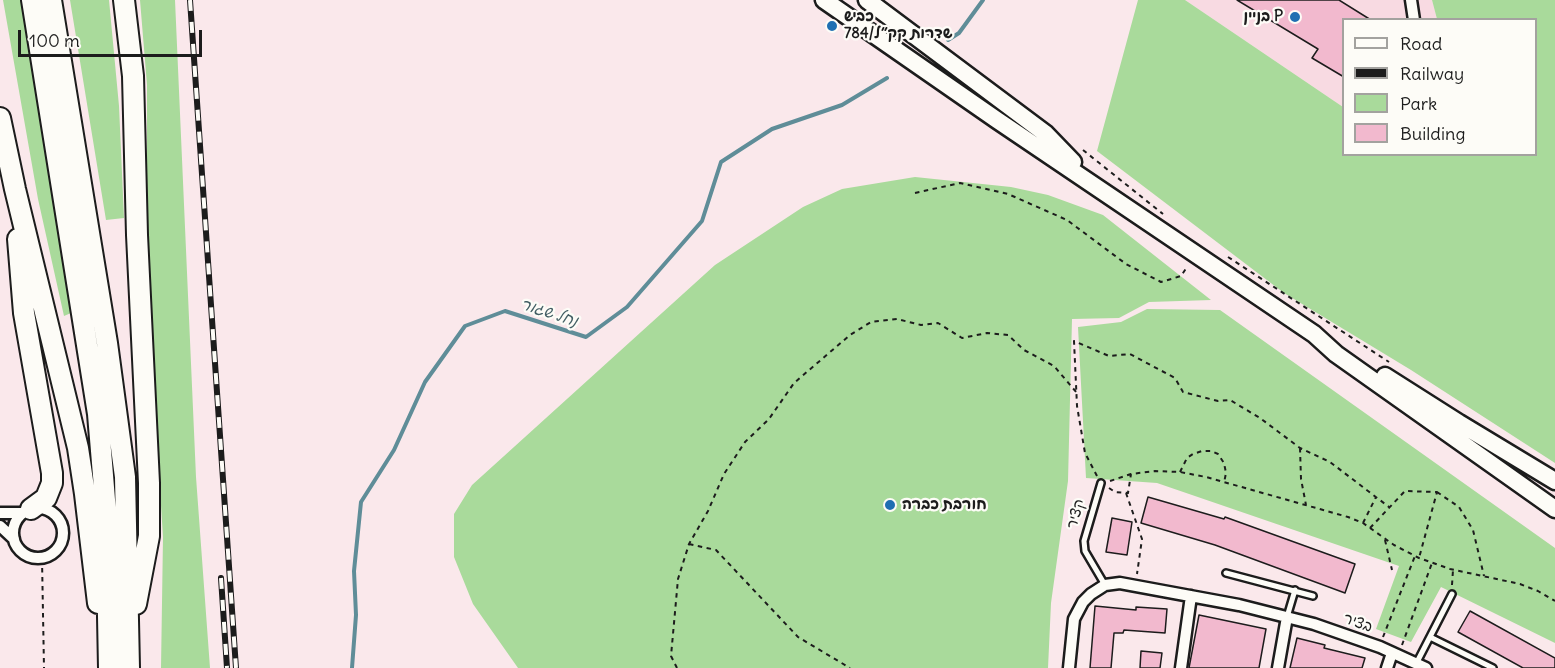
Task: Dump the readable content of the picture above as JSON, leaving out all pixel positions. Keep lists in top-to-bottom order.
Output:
{
  "streets": {
    "street": ["בציר"],
    "lane": ["קציר"]
  },
  "water": ["נחל שגור"],
  "places": ["בניין P", "כביש 784/שדרות קק״ל", "חורבת כברה"],
  "legend": [
    "Road",
    "Railway",
    "Park",
    "Building"
  ],
  "scale_bar": "100 m"
}
